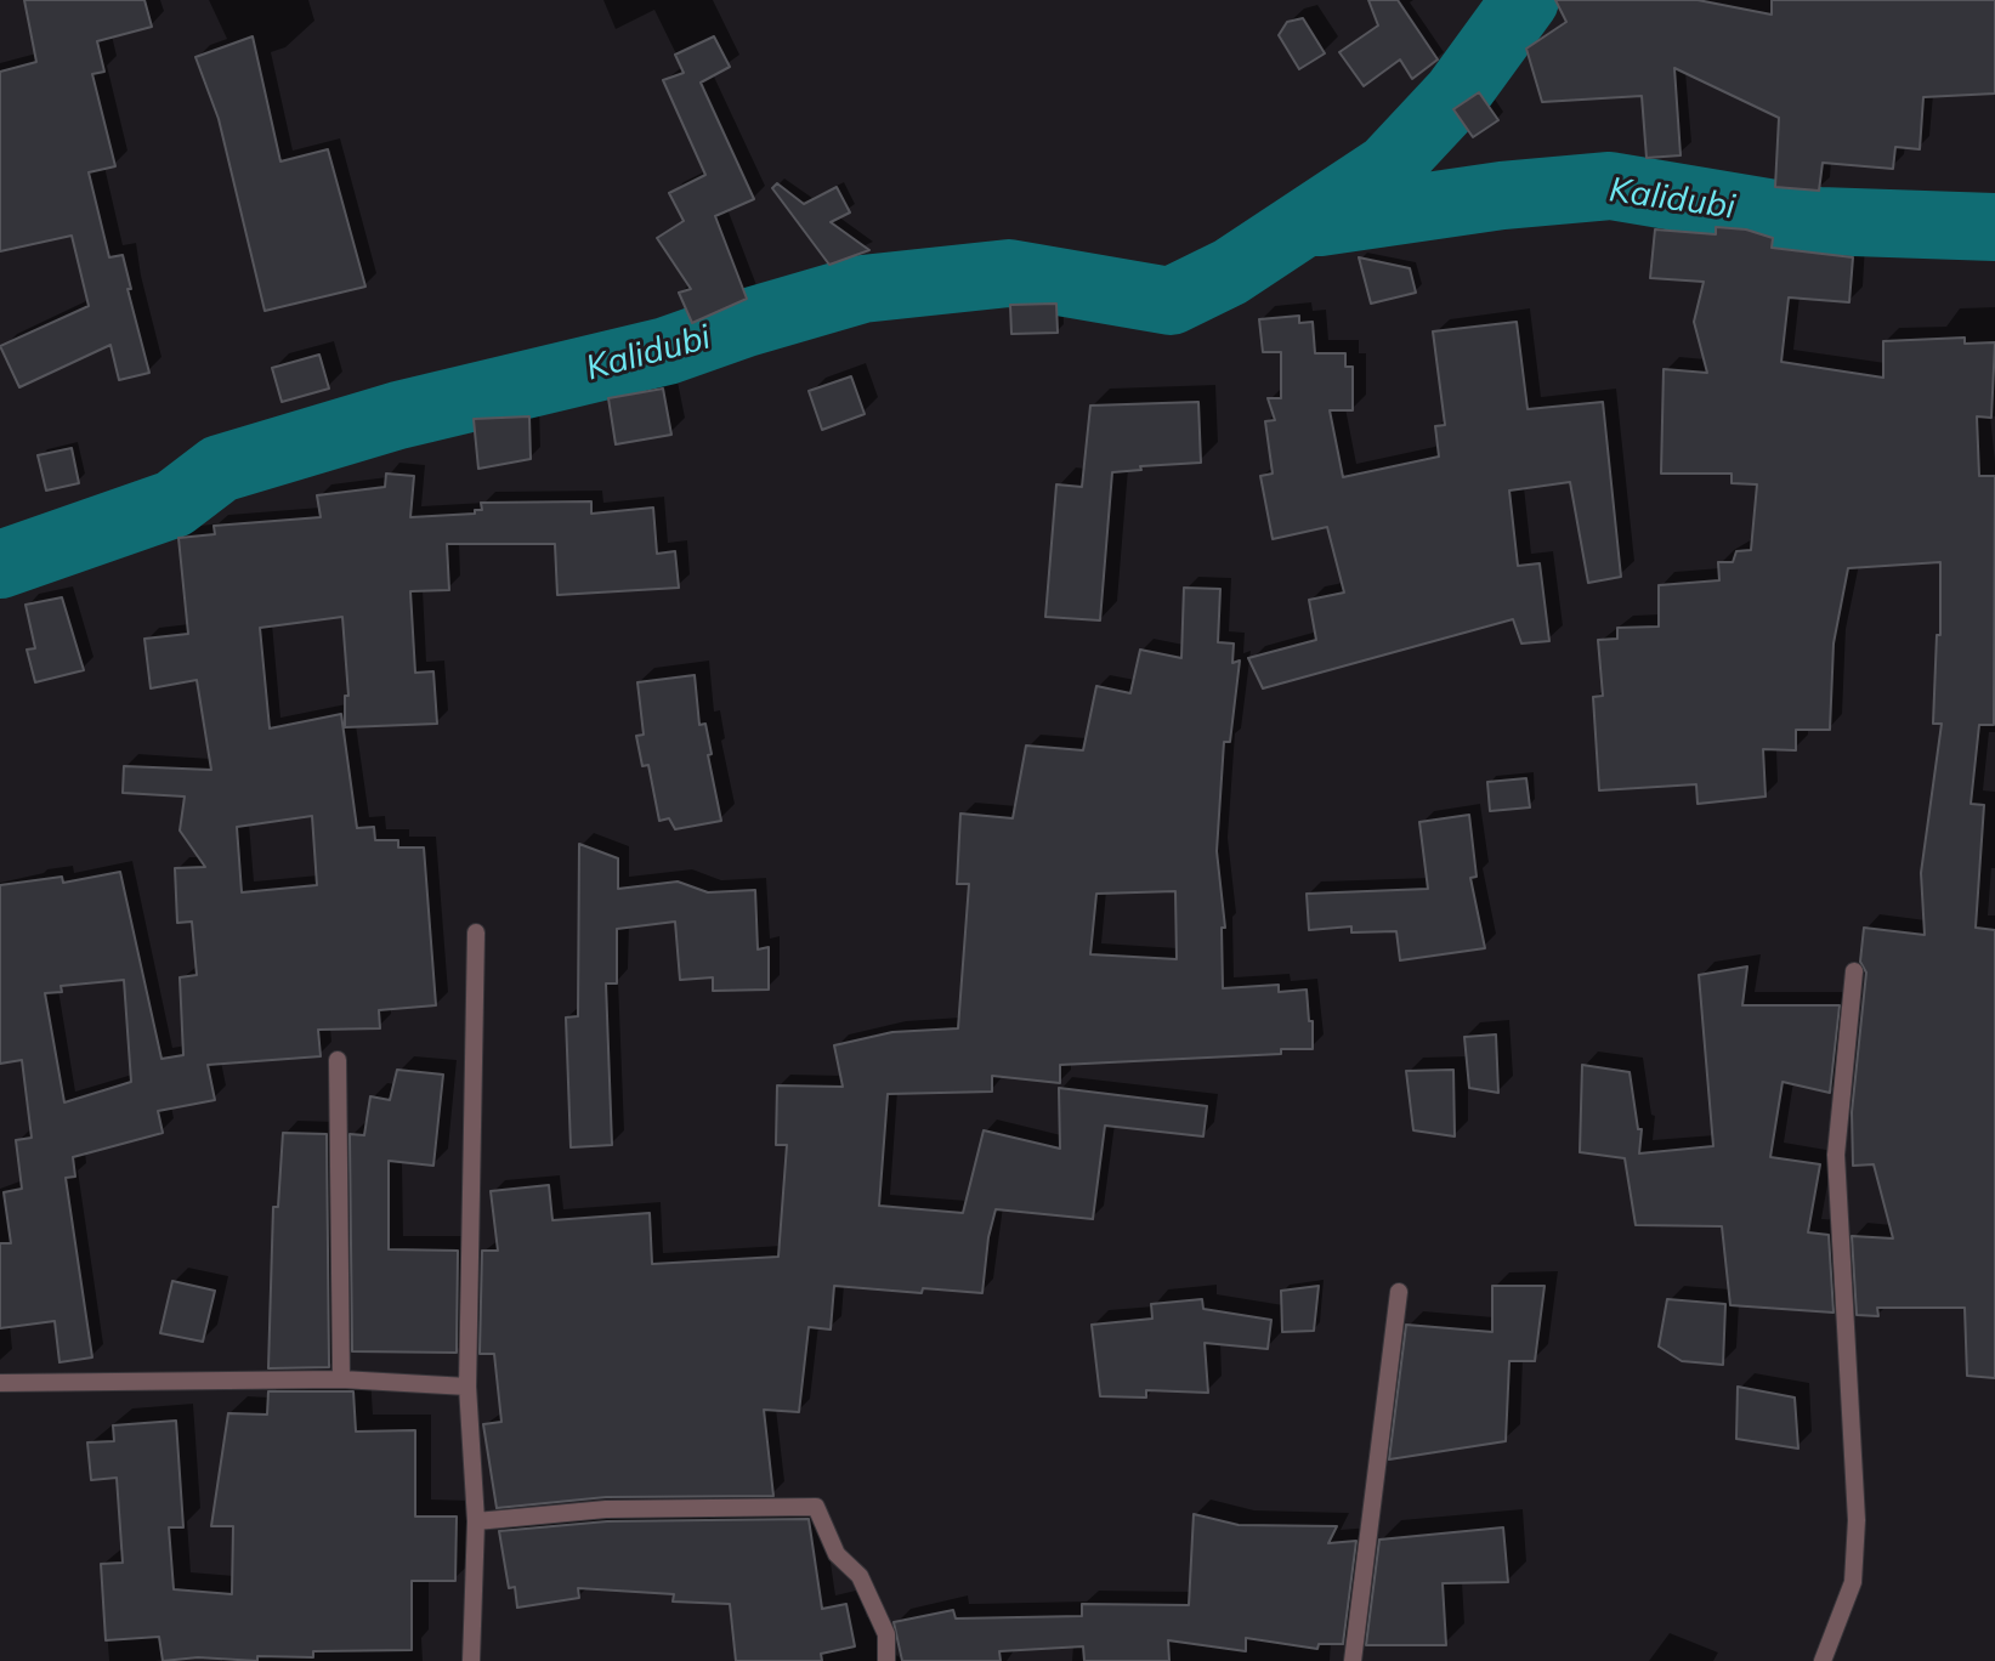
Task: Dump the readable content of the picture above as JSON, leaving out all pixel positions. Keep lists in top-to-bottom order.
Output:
{
  "water": ["Kalidubi"]
}
